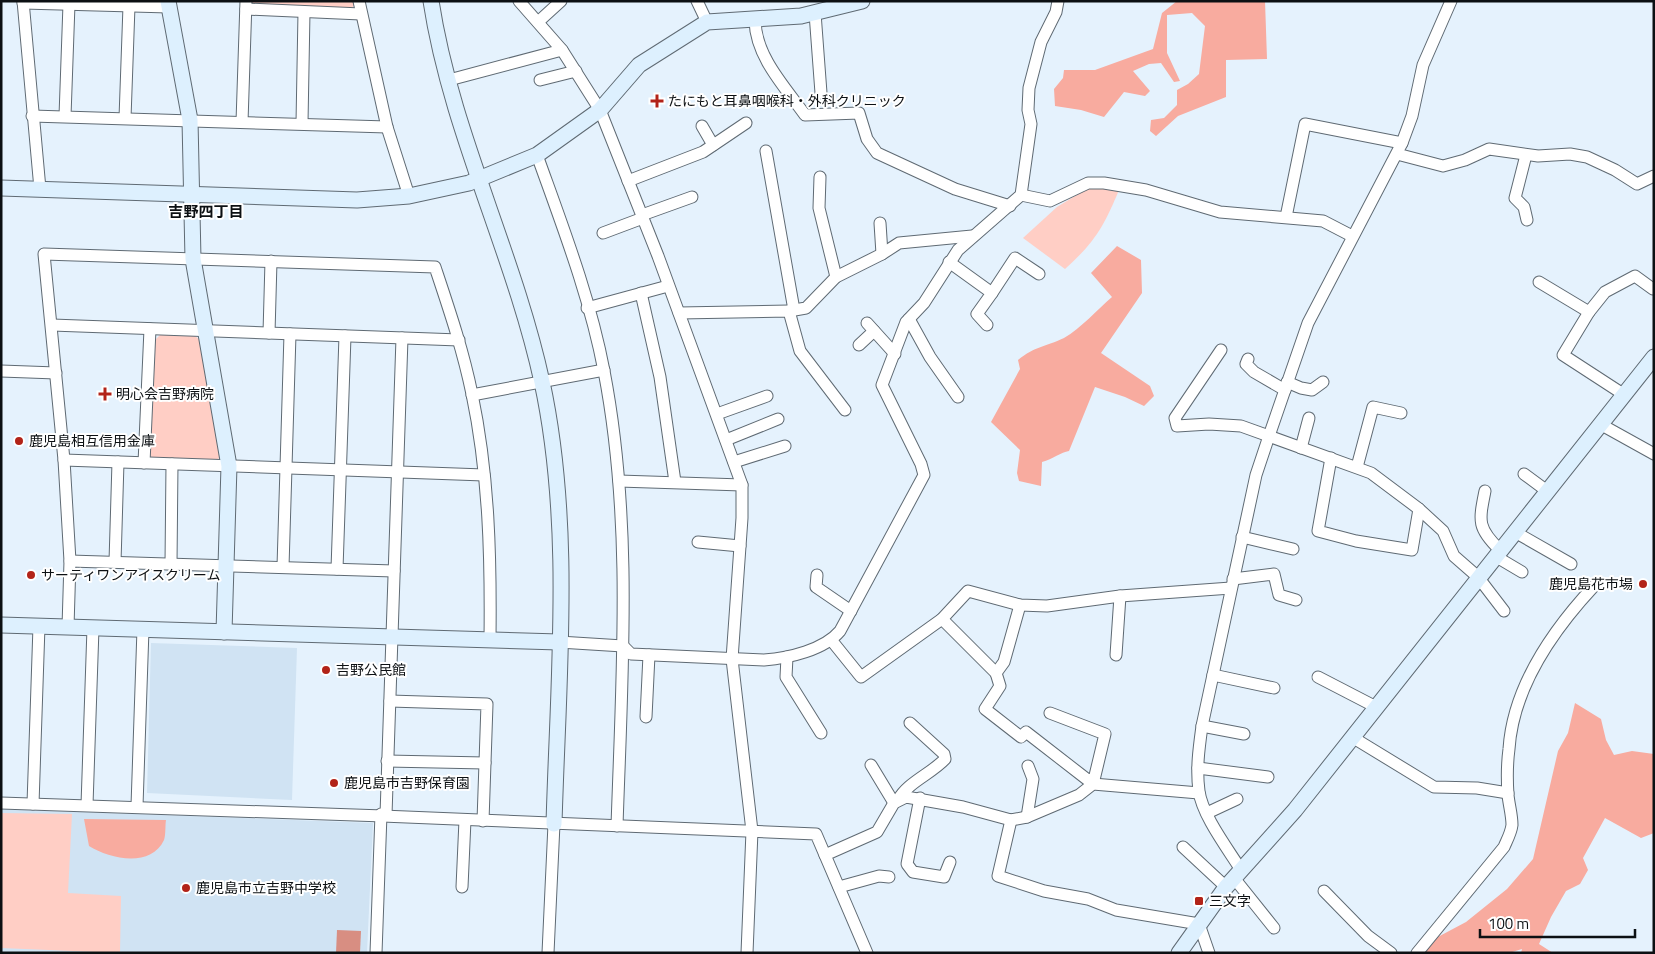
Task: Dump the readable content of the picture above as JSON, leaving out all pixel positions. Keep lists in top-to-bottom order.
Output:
{
  "districts": ["吉野四丁目"],
  "places": {
    "health": ["たにもと耳鼻咽喉科・外科クリニック", "明心会吉野病院"],
    "other": [
      "鹿児島相互信用金庫",
      "サーティワンアイスクリーム",
      "鹿児島花市場",
      "吉野公民館",
      "鹿児島市吉野保育園",
      "鹿児島市立吉野中学校"
    ],
    "transit": ["三文字"]
  },
  "scale_bar": "100 m"
}
